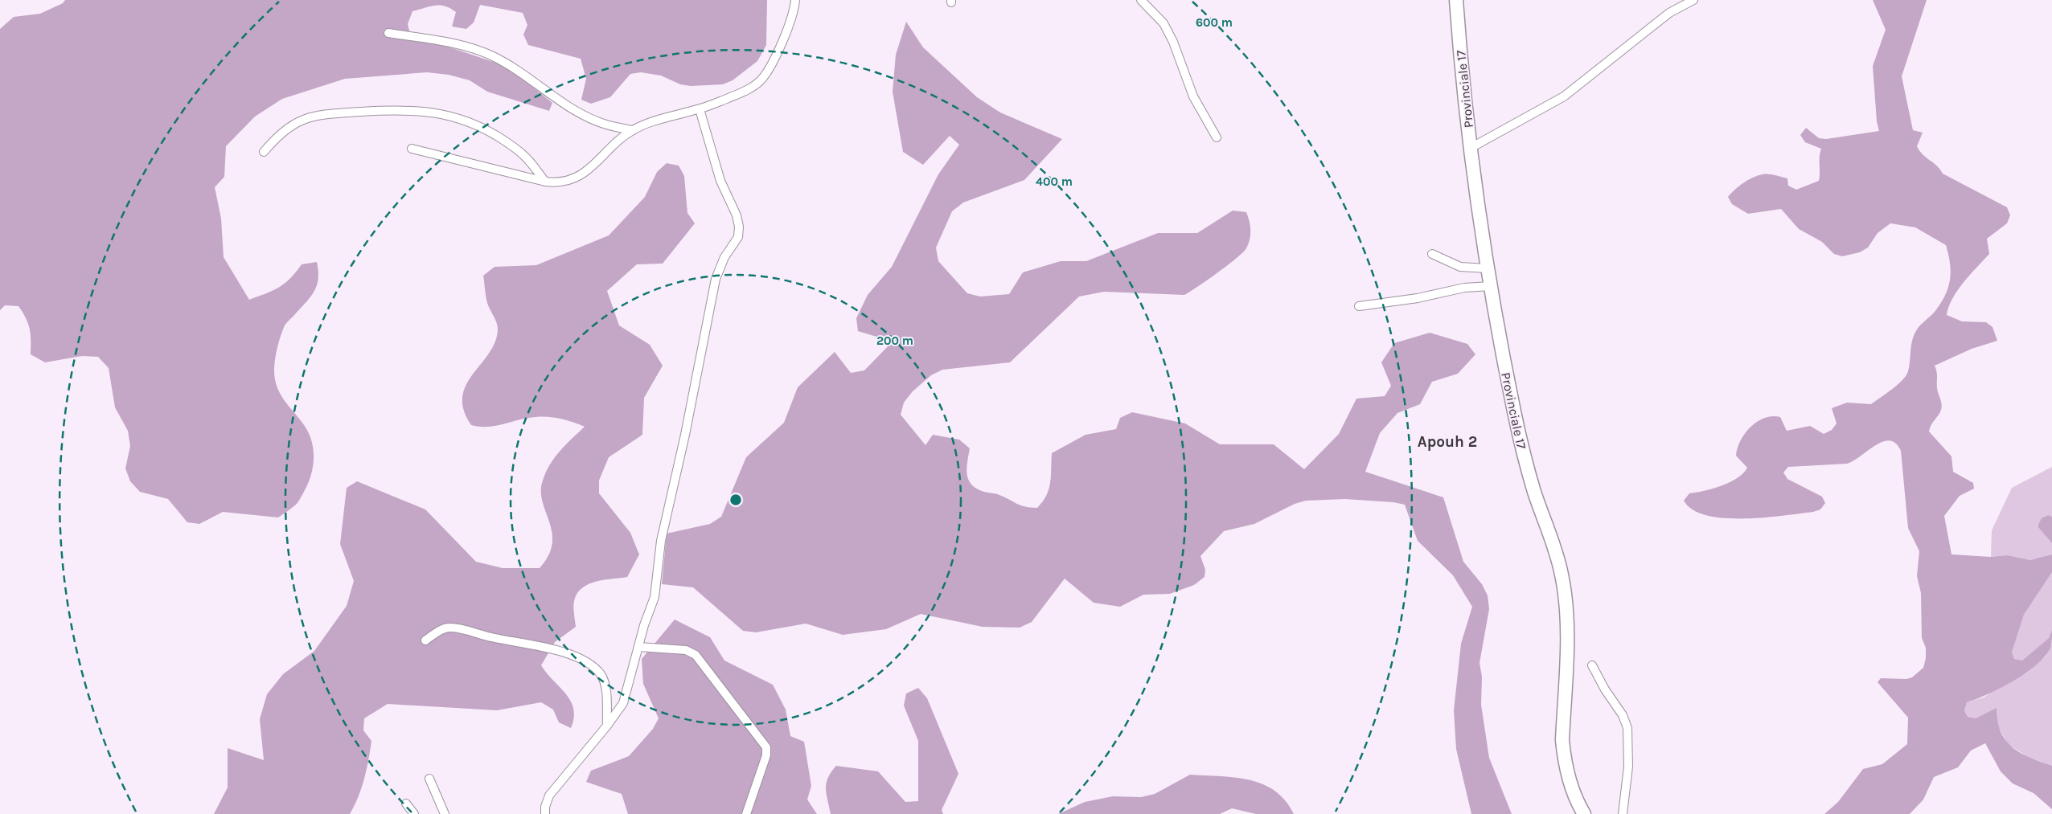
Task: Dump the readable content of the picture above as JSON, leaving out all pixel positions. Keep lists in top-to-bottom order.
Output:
{
  "streets": {
    "main road": ["Provinciale 17"]
  },
  "districts": ["Apouh 2"],
  "rings": ["600 m", "400 m", "200 m"]
}
